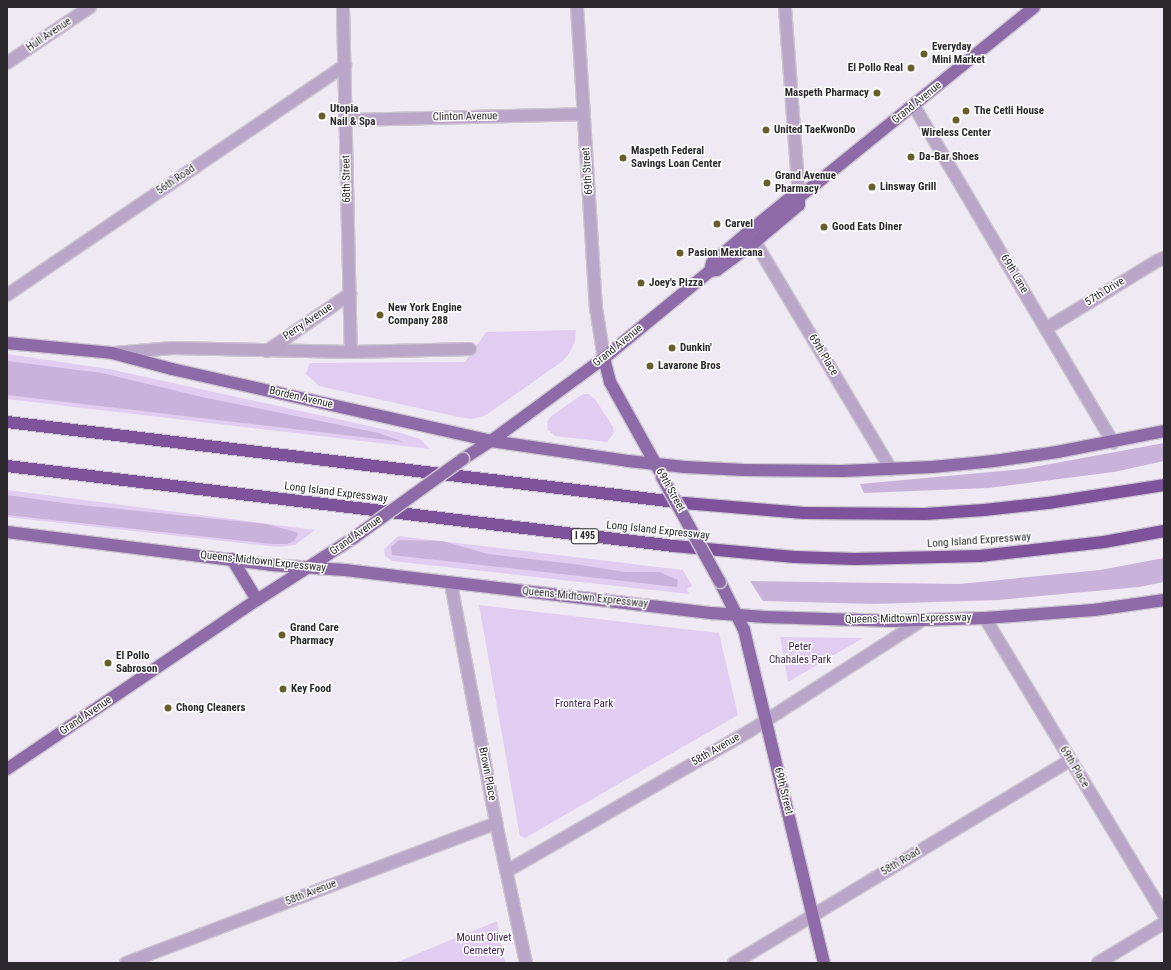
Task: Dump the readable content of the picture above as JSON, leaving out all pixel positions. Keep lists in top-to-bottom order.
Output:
{
  "streets": {
    "highway": ["Long Island Expressway", "I 495"],
    "main road": [
      "Grand Avenue",
      "69th Street",
      "Borden Avenue",
      "Queens-Midtown Expressway"
    ],
    "street": [
      "Hull Avenue",
      "Clinton Avenue",
      "68th Street",
      "56th Road",
      "69th Lane",
      "57th Drive",
      "Perry Avenue",
      "69th Place",
      "58th Avenue",
      "Brown Place",
      "58th Road"
    ]
  },
  "crossings": [
    ["Grand Avenue", "69th Street"],
    ["Grand Avenue", "69th Lane"],
    ["Grand Avenue", "69th Place"],
    ["Grand Avenue", "Borden Avenue"],
    ["Grand Avenue", "Queens-Midtown Expressway"],
    ["Clinton Avenue", "69th Street"],
    ["Clinton Avenue", "68th Street"],
    ["69th Street", "Queens-Midtown Expressway"],
    ["69th Street", "58th Avenue"],
    ["69th Street", "58th Road"],
    ["68th Street", "56th Road"],
    ["68th Street", "Perry Avenue"],
    ["68th Street", "Borden Avenue"],
    ["69th Lane", "57th Drive"],
    ["Perry Avenue", "Borden Avenue"],
    ["69th Place", "Queens-Midtown Expressway"],
    ["69th Place", "58th Road"],
    ["Queens-Midtown Expressway", "58th Avenue"],
    ["Queens-Midtown Expressway", "Brown Place"],
    ["58th Avenue", "Brown Place"]
  ],
  "parks": ["Peter Chahales Park", "Frontera Park", "Mount Olivet Cemetery"],
  "places": [
    "Everyday Mini Market",
    "El Pollo Real",
    "Maspeth Pharmacy",
    "The Cetli House",
    "Utopia Nail & Spa",
    "Wireless Center",
    "United TaeKwonDo",
    "Da-Bar Shoes",
    "Maspeth Federal Savings Loan Center",
    "Grand Avenue Pharmacy",
    "Linsway Grill",
    "Carvel",
    "Good Eats Diner",
    "Pasion Mexicana",
    "Joey's Pizza",
    "New York Engine Company 288",
    "Dunkin'",
    "Lavarone Bros",
    "Grand Care Pharmacy",
    "El Pollo Sabroson",
    "Key Food",
    "Chong Cleaners"
  ]
}
